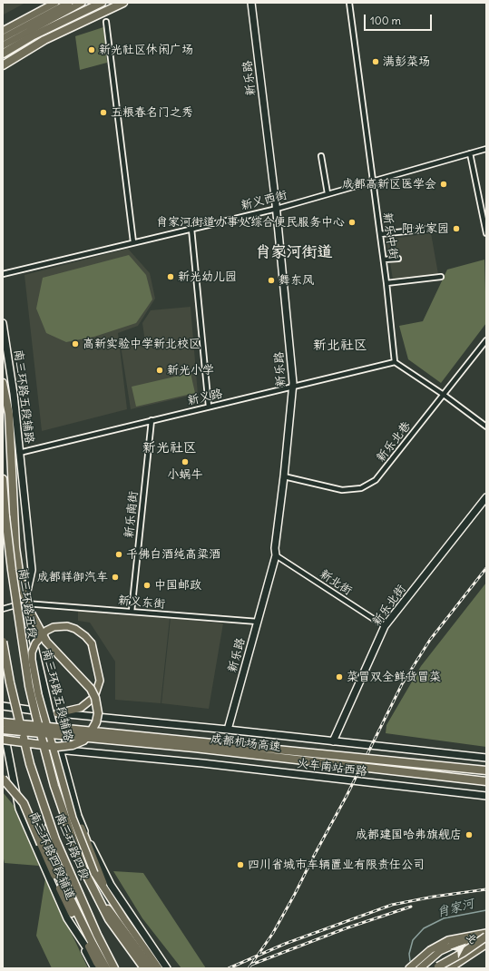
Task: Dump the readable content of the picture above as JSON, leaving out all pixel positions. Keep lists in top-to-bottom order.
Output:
{
  "streets": {
    "highway": ["南三环路五段", "成都机场高速", "南三环路四段"],
    "main road": [
      "新乐路",
      "南三环路五段辅路",
      "新乐北街",
      "火车南站西路",
      "南三环路四段辅道"
    ],
    "street": [
      "新义西街",
      "新乐中街",
      "新义路",
      "新乐北巷",
      "新乐南街",
      "新北街",
      "新义东街"
    ]
  },
  "crossings": [
    ["新乐路", "新义西街"],
    ["新乐路", "新义路"],
    ["新乐路", "新乐北巷"],
    ["新乐路", "新北街"],
    ["新乐路", "新义东街"],
    ["新义西街", "新乐中街"],
    ["新乐中街", "新义路"],
    ["南三环路五段辅路", "新义路"],
    ["南三环路五段辅路", "新义东街"],
    ["南三环路五段辅路", "火车南站西路"],
    ["新义路", "新乐南街"],
    ["新乐南街", "新义东街"],
    ["新北街", "新乐北街"],
    ["南三环路五段", "南三环路四段"],
    ["火车南站西路", "南三环路四段辅道"]
  ],
  "districts": ["肖家河街道", "新北社区", "新光社区"],
  "water": ["肖家河"],
  "places": [
    "新光社区休闲广场",
    "满彭菜场",
    "五粮春名门之秀",
    "成都高新区医学会",
    "肖家河街道办事处综合便民服务中心",
    "阳光家园",
    "新光幼儿园",
    "舞东风",
    "高新实验中学新北校区",
    "新光小学",
    "小蜗牛",
    "千佛白酒纯高粱酒",
    "成都祥御汽车",
    "中国邮政",
    "菜冒双全鲜货冒菜",
    "成都建国哈弗旗舰店",
    "四川省城市车辆置业有限责任公司"
  ],
  "scale_bar": "100 m",
  "north": "top right"
}
